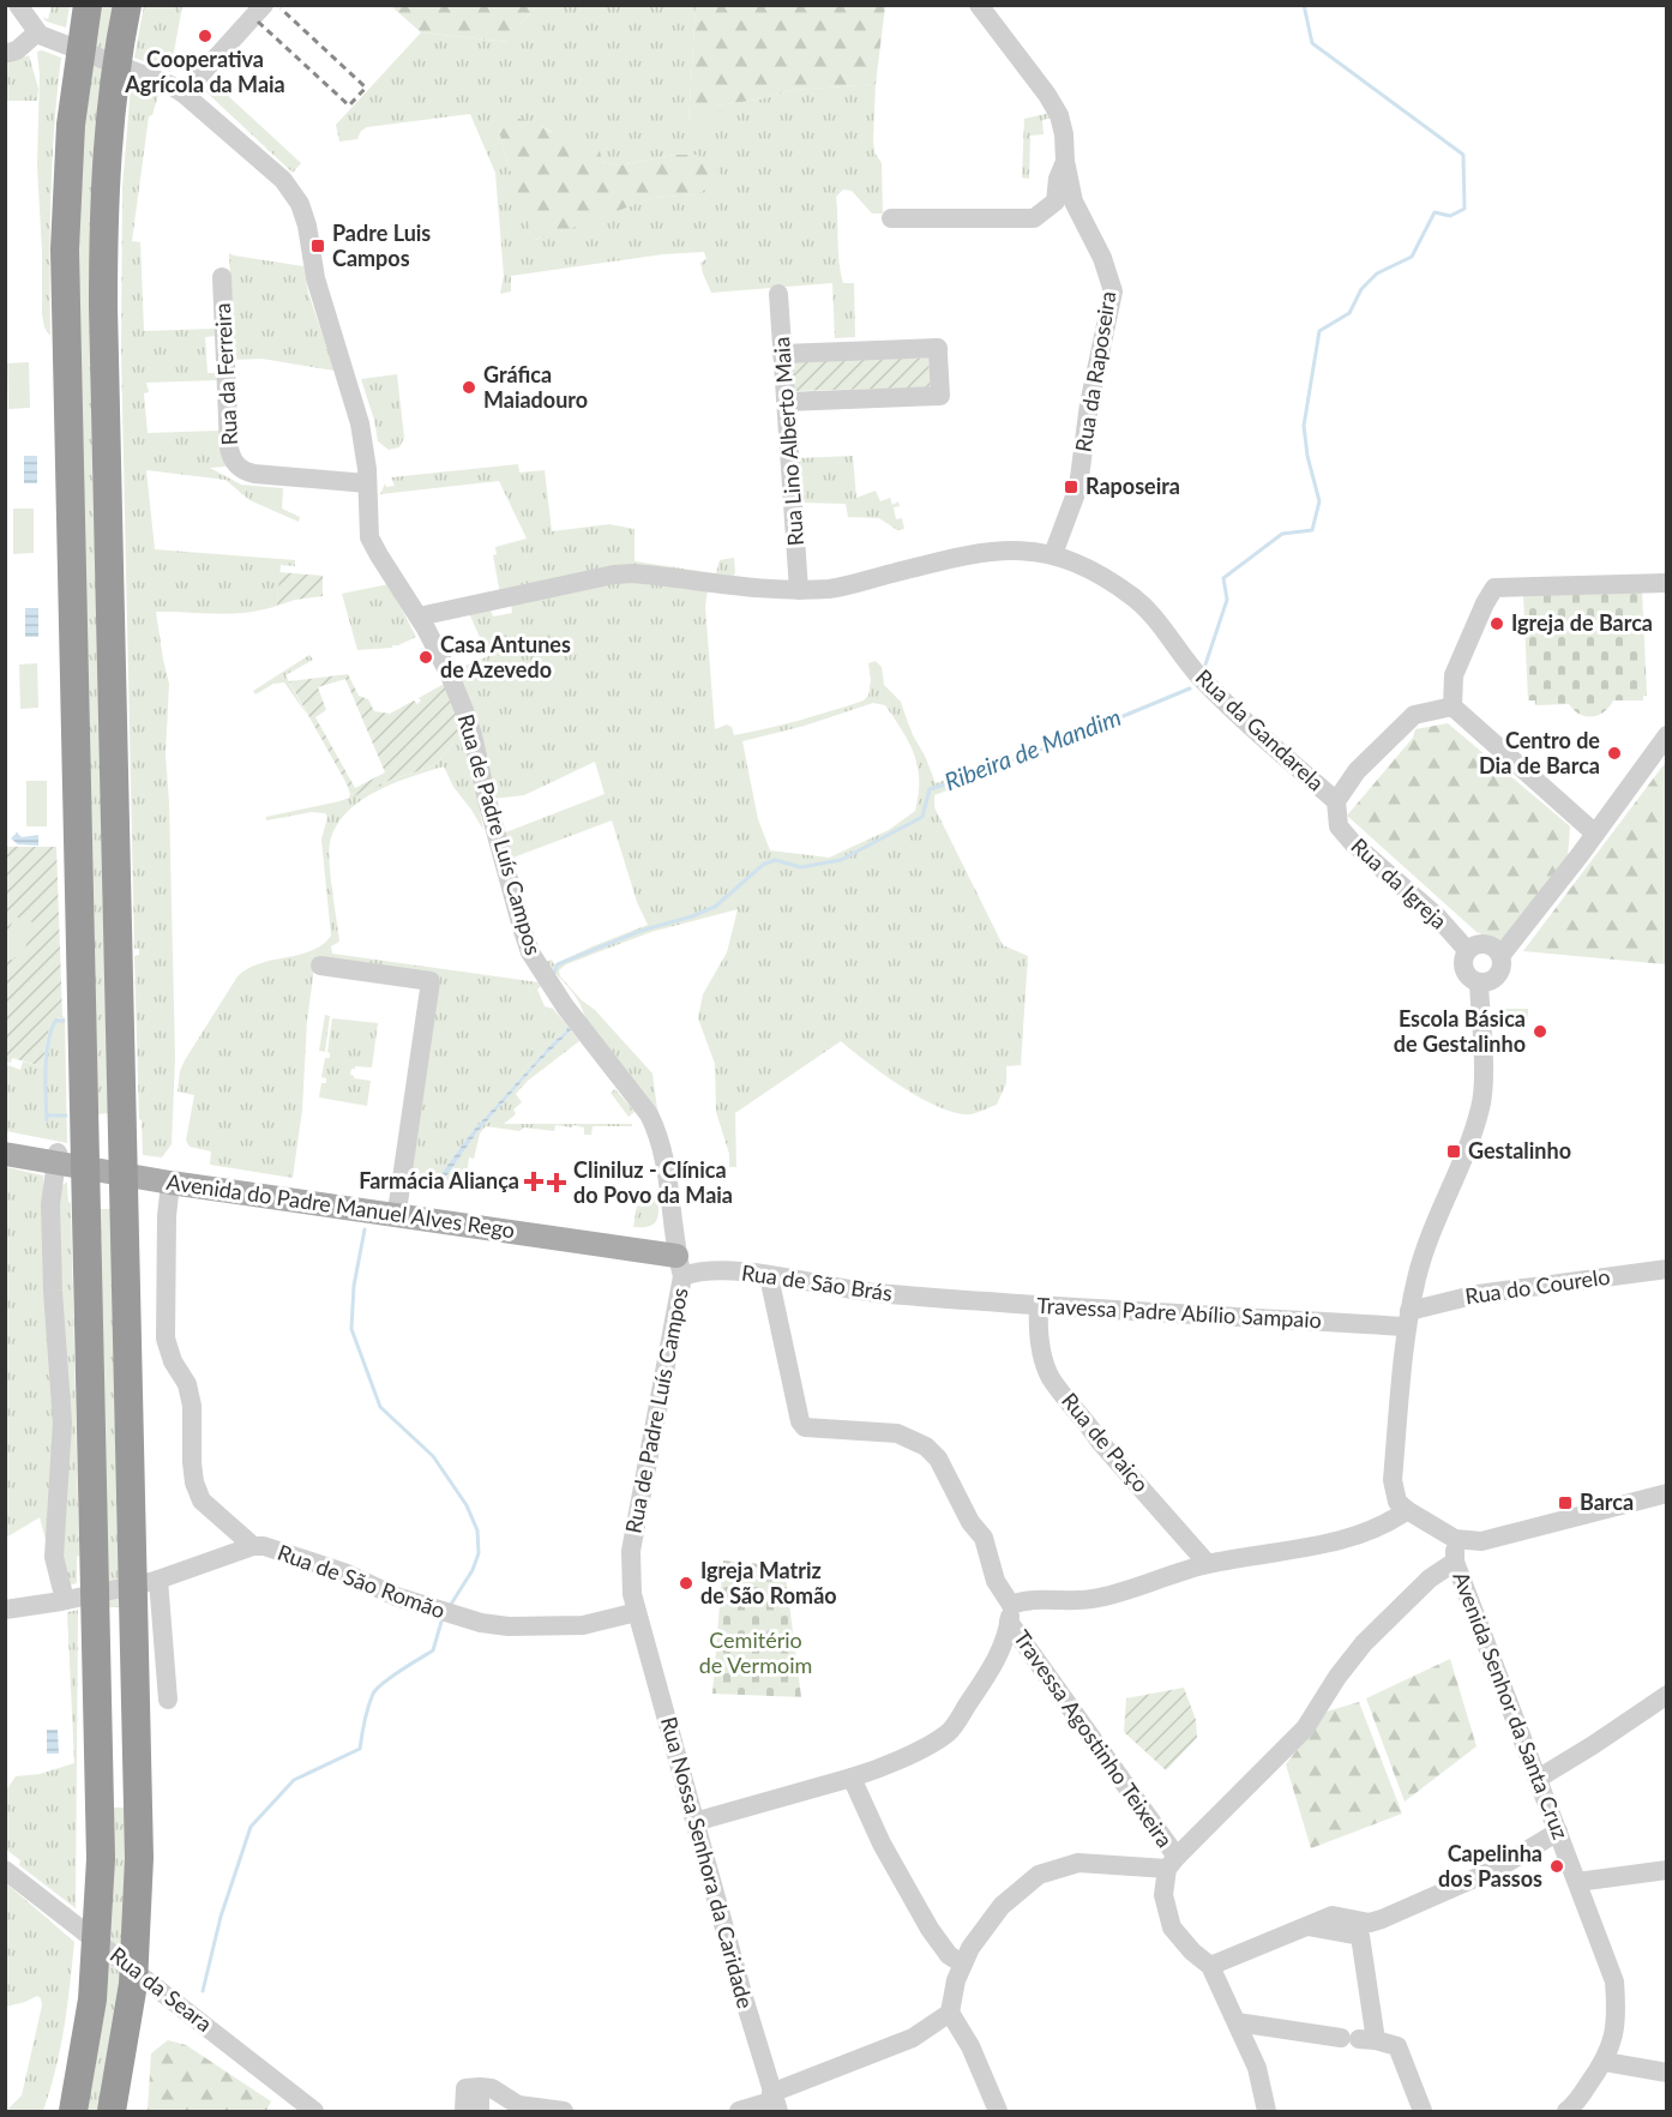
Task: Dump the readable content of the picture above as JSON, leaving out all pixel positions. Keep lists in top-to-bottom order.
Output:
{
  "streets": {
    "main road": ["Avenida do Padre Manuel Alves Rego"],
    "street": [
      "Rua da Raposeira",
      "Rua da Ferreira",
      "Rua Lino Alberto Maia",
      "Rua da Gandarela",
      "Rua de Padre Luís Campos",
      "Rua da Igreja",
      "Rua de São Brás",
      "Rua do Courelo",
      "Travessa Padre Abílio Sampaio",
      "Rua de Paiço",
      "Rua de São Romão",
      "Avenida Senhor da Santa Cruz",
      "Travessa Agostinho Teixeira",
      "Rua Nossa Senhora da Caridade",
      "Rua da Seara"
    ]
  },
  "crossings": [
    ["Rua da Raposeira", "Rua da Gandarela"],
    ["Rua da Ferreira", "Rua de Padre Luís Campos"],
    ["Rua Lino Alberto Maia", "Rua da Gandarela"],
    ["Rua da Gandarela", "Rua de Padre Luís Campos"],
    ["Rua da Gandarela", "Rua da Igreja"],
    ["Rua de Padre Luís Campos", "Avenida do Padre Manuel Alves Rego"],
    ["Rua de Padre Luís Campos", "Rua de São Brás"],
    ["Rua de Padre Luís Campos", "Rua de São Romão"],
    ["Rua de Padre Luís Campos", "Rua Nossa Senhora da Caridade"],
    ["Avenida do Padre Manuel Alves Rego", "Rua de São Brás"],
    ["Rua de São Brás", "Travessa Padre Abílio Sampaio"],
    ["Rua de São Brás", "Travessa Agostinho Teixeira"],
    ["Rua do Courelo", "Travessa Padre Abílio Sampaio"],
    ["Travessa Padre Abílio Sampaio", "Rua de Paiço"],
    ["Rua de São Romão", "Rua Nossa Senhora da Caridade"]
  ],
  "water": ["Ribeira de Mandim"],
  "parks": ["Cemitério de Vermoim"],
  "places": {
    "other": [
      "Cooperativa Agrícola da Maia",
      "Gráfica Maiadouro",
      "Igreja de Barca",
      "Casa Antunes de Azevedo",
      "Centro de Dia de Barca",
      "Escola Básica de Gestalinho",
      "Igreja Matriz de São Romão",
      "Capelinha dos Passos"
    ],
    "transit": [
      "Padre Luis Campos",
      "Raposeira",
      "Gestalinho",
      "Barca"
    ],
    "health": ["Farmácia Aliança", "Cliniluz - Clínica do Povo da Maia"]
  }
}
